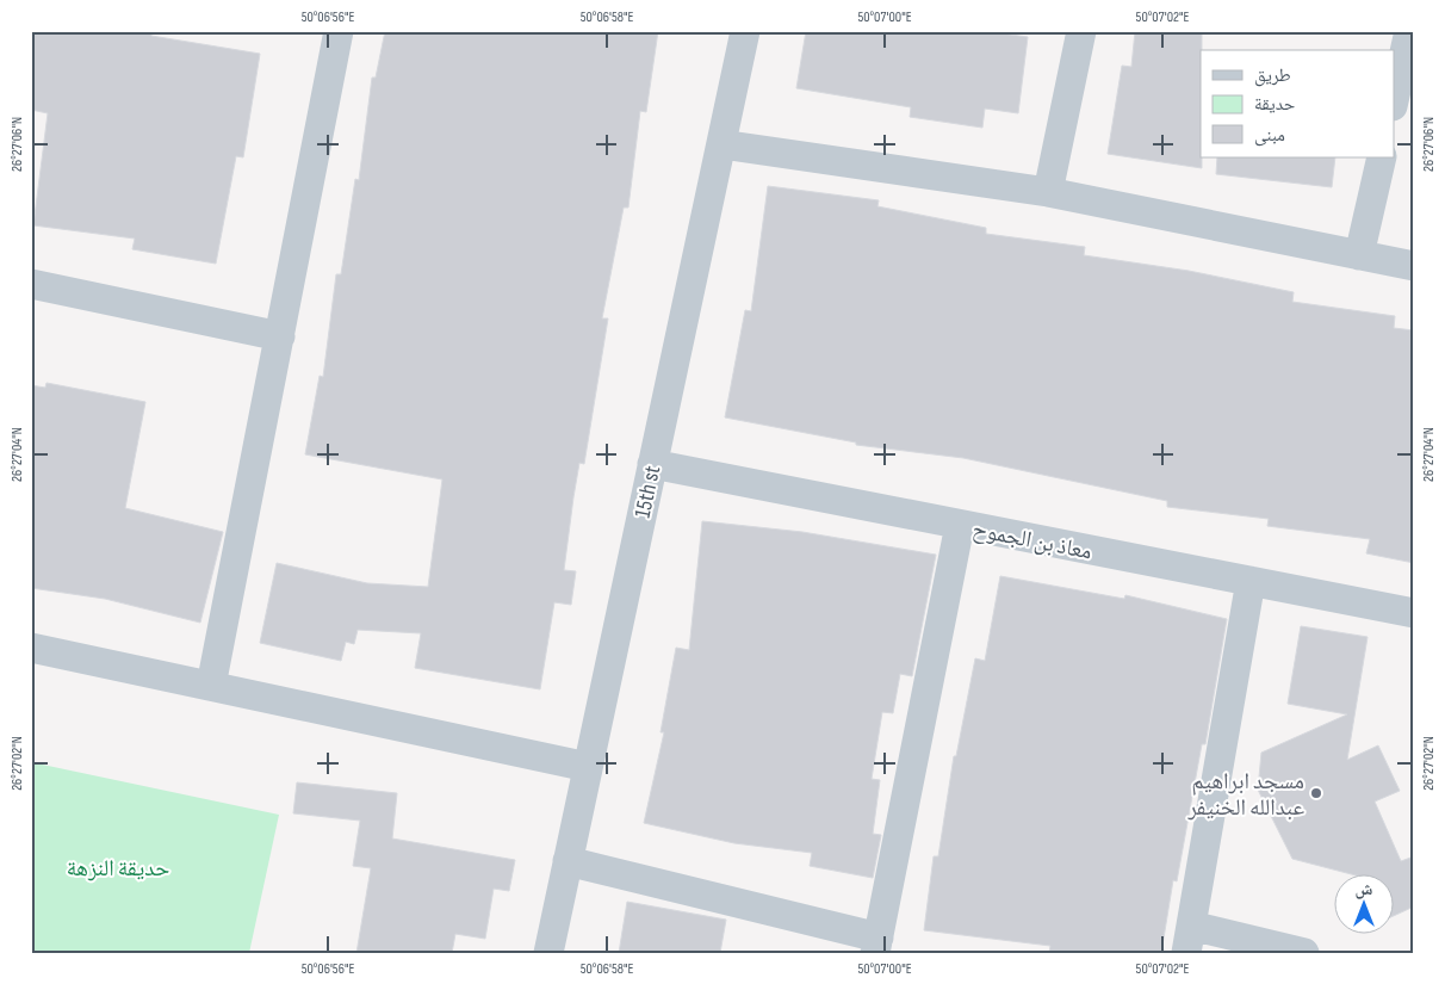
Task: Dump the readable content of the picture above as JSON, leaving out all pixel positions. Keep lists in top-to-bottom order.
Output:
{
  "streets": {
    "street": ["15th st", "معاذ بن الجموح"]
  },
  "crossings": [
    ["15th st", "معاذ بن الجموح"]
  ],
  "parks": ["حديقة النزهة"],
  "places": ["مسجد ابراهيم عبدالله الخنيفر"],
  "legend": ["طريق", "حديقة", "مبنى"],
  "north": "top",
  "coordinates": [
    "50°06'56\"E",
    "50°06'58\"E",
    "50°07'00\"E",
    "50°07'02\"E",
    "26°27'06\"N",
    "26°27'04\"N",
    "26°27'02\"N"
  ]
}
